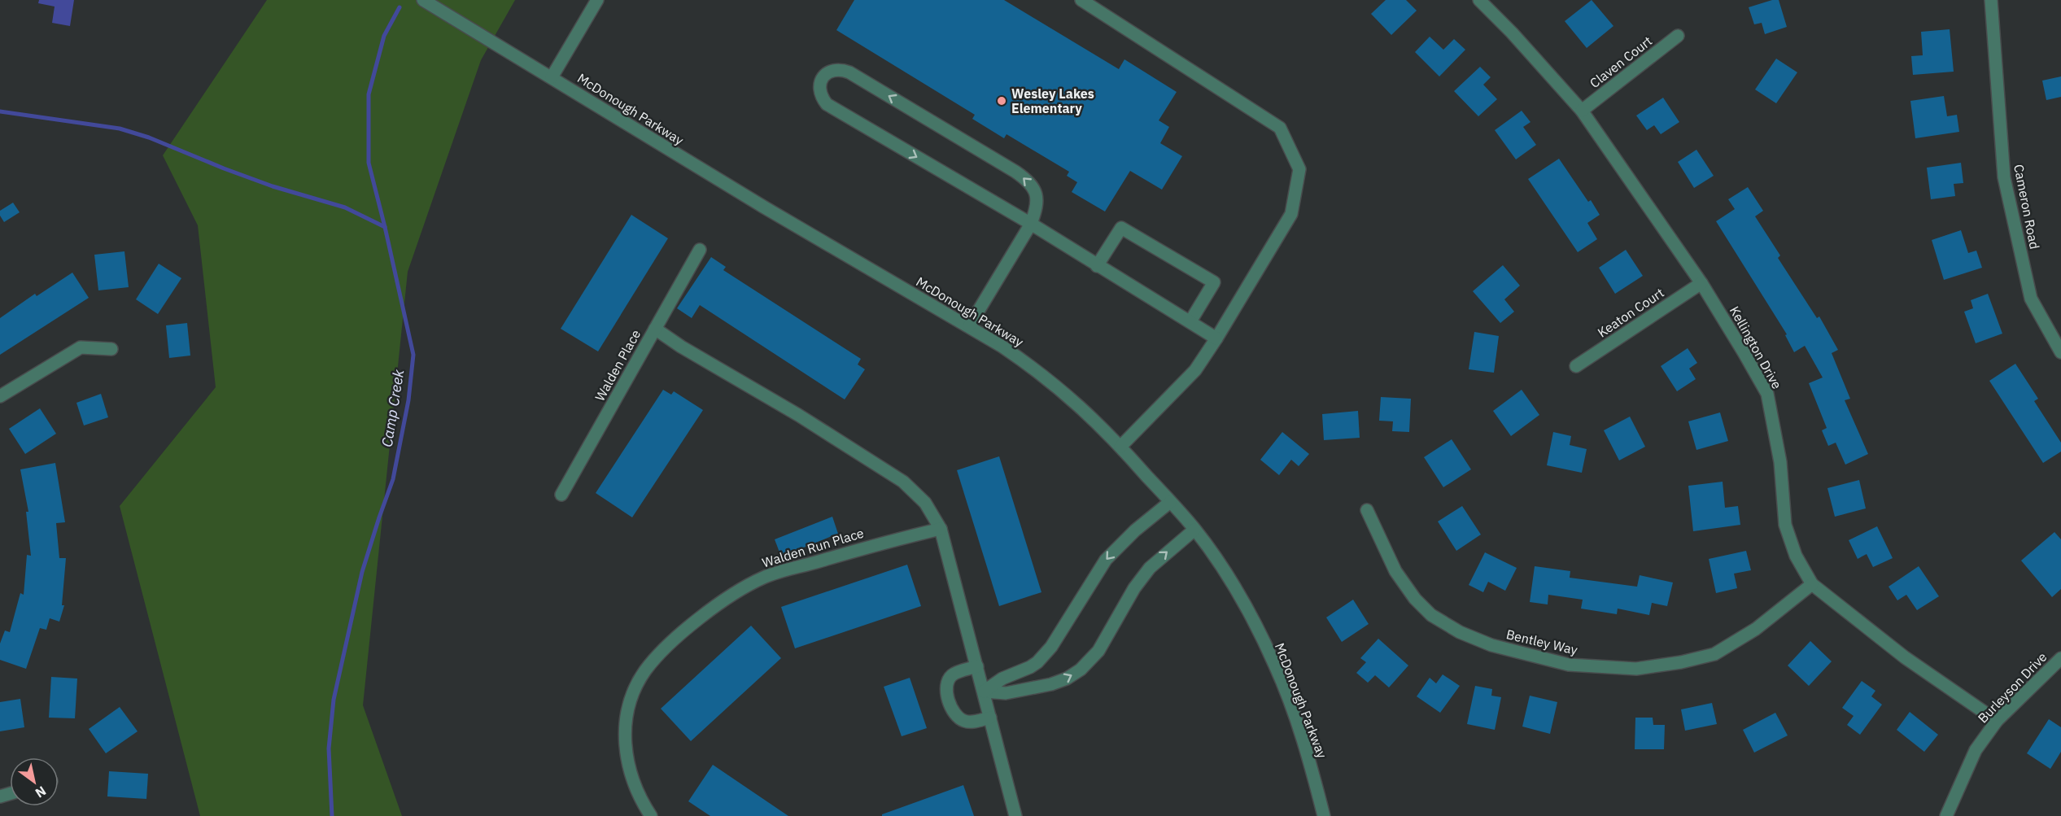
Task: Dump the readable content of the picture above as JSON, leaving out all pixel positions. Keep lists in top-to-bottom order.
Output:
{
  "streets": {
    "street": [
      "Claven Court",
      "McDonough Parkway",
      "Cameron Road",
      "Keaton Court",
      "Kellington Drive",
      "Walden Place",
      "Walden Run Place",
      "Bentley Way",
      "Burleyson Drive"
    ]
  },
  "crossings": [
    ["Claven Court", "Kellington Drive"],
    ["Keaton Court", "Kellington Drive"],
    ["Kellington Drive", "Bentley Way"],
    ["Kellington Drive", "Burleyson Drive"]
  ],
  "water": ["Camp Creek"],
  "places": ["Wesley Lakes Elementary"],
  "north": "bottom right"
}
